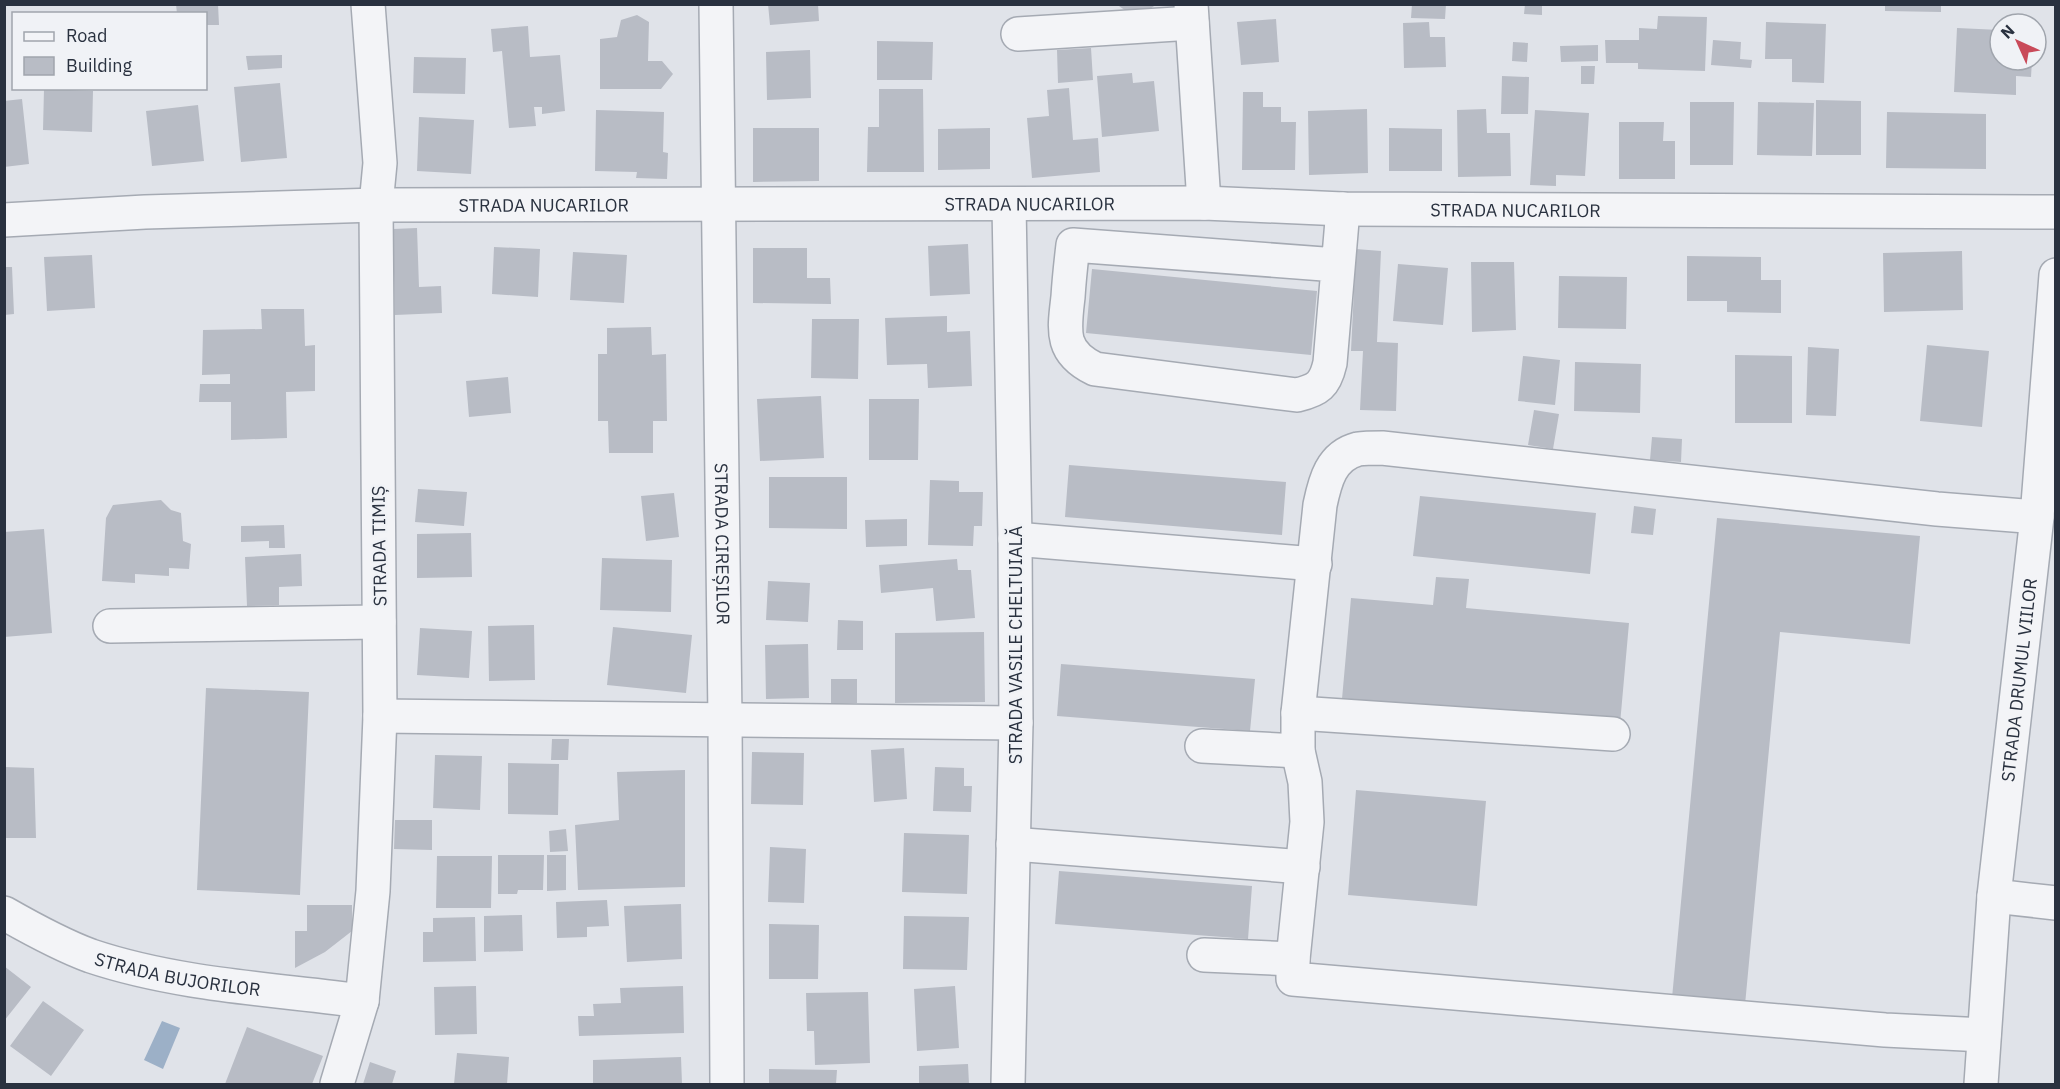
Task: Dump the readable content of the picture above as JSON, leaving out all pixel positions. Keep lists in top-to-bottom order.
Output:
{
  "streets": {
    "street": [
      "STRADA NUCARILOR",
      "STRADA CIREȘILOR",
      "STRADA TIMIȘ",
      "STRADA VASILE CHELTUIALĂ",
      "STRADA DRUMUL VIILOR",
      "STRADA BUJORILOR"
    ]
  },
  "crossings": [
    ["STRADA NUCARILOR", "STRADA CIREȘILOR"],
    ["STRADA NUCARILOR", "STRADA TIMIȘ"],
    ["STRADA NUCARILOR", "STRADA VASILE CHELTUIALĂ"],
    ["STRADA TIMIȘ", "STRADA BUJORILOR"]
  ],
  "legend": ["Road", "Building"],
  "north": "top left"
}
